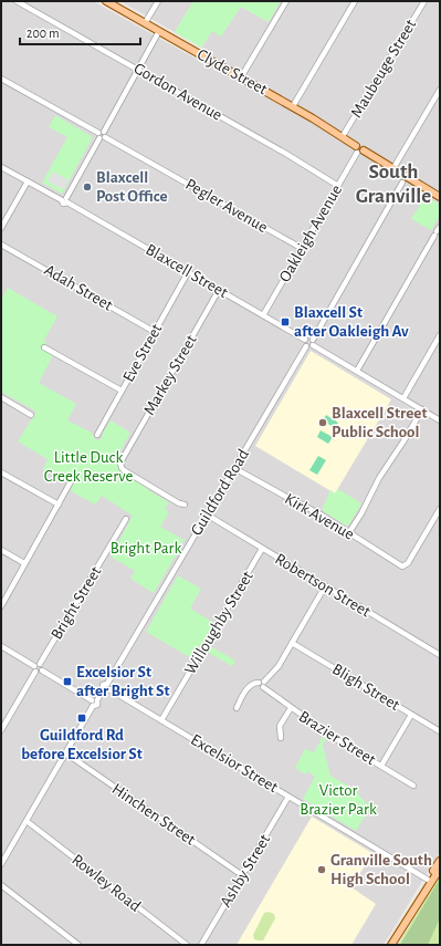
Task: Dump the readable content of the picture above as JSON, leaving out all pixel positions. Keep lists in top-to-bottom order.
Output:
{
  "streets": {
    "main road": ["Clyde Street"],
    "street": [
      "Maubeuge Street",
      "Gordon Avenue",
      "Pegler Avenue",
      "Oakleigh Avenue",
      "Blaxcell Street",
      "Adah Street",
      "Eve Street",
      "Markey Street",
      "Guildford Road",
      "Kirk Avenue",
      "Robertson Street",
      "Bright Street",
      "Willoughby Street",
      "Bligh Street",
      "Brazier Street",
      "Excelsior Street",
      "Hinchen Street",
      "Ashby Street",
      "Rowley Road"
    ]
  },
  "crossings": [
    ["Maubeuge Street", "Clyde Street"],
    ["Clyde Street", "Oakleigh Avenue"],
    ["Gordon Avenue", "Oakleigh Avenue"],
    ["Pegler Avenue", "Oakleigh Avenue"],
    ["Oakleigh Avenue", "Blaxcell Street"],
    ["Blaxcell Street", "Eve Street"],
    ["Blaxcell Street", "Markey Street"],
    ["Blaxcell Street", "Guildford Road"],
    ["Adah Street", "Eve Street"],
    ["Guildford Road", "Kirk Avenue"],
    ["Guildford Road", "Robertson Street"],
    ["Guildford Road", "Excelsior Street"],
    ["Guildford Road", "Hinchen Street"],
    ["Guildford Road", "Rowley Road"],
    ["Robertson Street", "Willoughby Street"],
    ["Willoughby Street", "Excelsior Street"],
    ["Excelsior Street", "Ashby Street"],
    ["Hinchen Street", "Ashby Street"]
  ],
  "districts": ["South Granville"],
  "parks": ["Little Duck Creek Reserve", "Bright Park", "Victor Brazier Park"],
  "places": {
    "other": ["Blaxcell Post Office", "Blaxcell Street Public School", "Granville South High School"],
    "transit": ["Blaxcell St after Oakleigh Av", "Excelsior St after Bright St", "Guildford Rd before Excelsior St"]
  },
  "scale_bar": "200 m"
}
